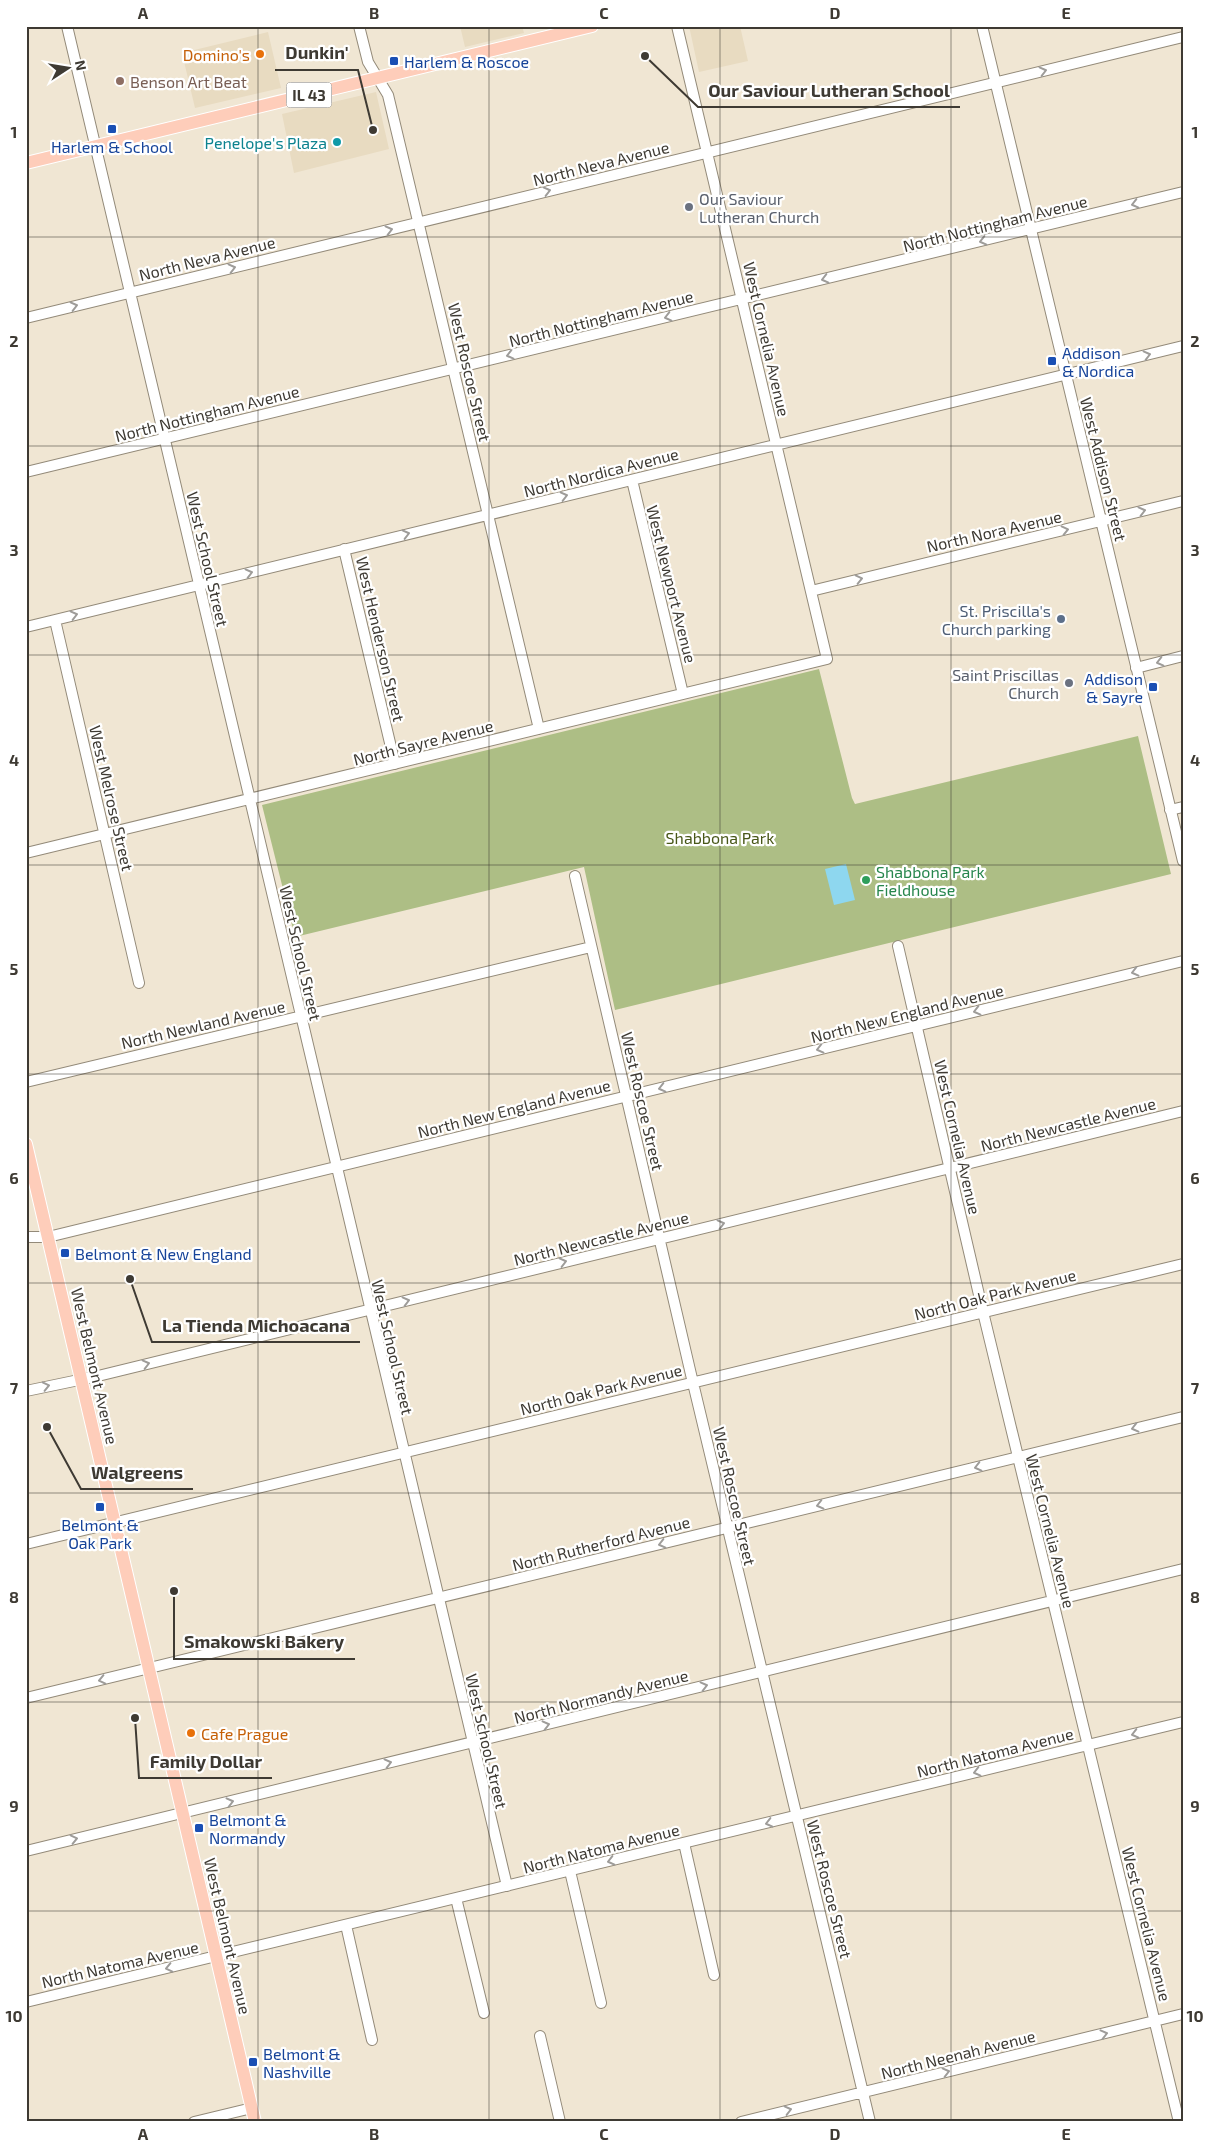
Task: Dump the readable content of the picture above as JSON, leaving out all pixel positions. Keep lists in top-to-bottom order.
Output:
{
  "streets": {
    "main road": ["IL 43", "West Belmont Avenue"],
    "street": [
      "North Neva Avenue",
      "North Nottingham Avenue",
      "West Cornelia Avenue",
      "West Roscoe Street",
      "West Addison Street",
      "North Nordica Avenue",
      "North Nora Avenue",
      "West School Street",
      "West Newport Avenue",
      "West Henderson Street",
      "North Sayre Avenue",
      "West Melrose Street",
      "North New England Avenue",
      "North Newland Avenue",
      "North Newcastle Avenue",
      "North Oak Park Avenue",
      "North Rutherford Avenue",
      "North Normandy Avenue",
      "North Natoma Avenue",
      "North Neenah Avenue"
    ]
  },
  "crossings": [
    ["IL 43", "West Roscoe Street"],
    ["IL 43", "West School Street"],
    ["North Neva Avenue", "West Cornelia Avenue"],
    ["North Neva Avenue", "West Roscoe Street"],
    ["North Neva Avenue", "West Addison Street"],
    ["North Neva Avenue", "West School Street"],
    ["North Nottingham Avenue", "West Cornelia Avenue"],
    ["North Nottingham Avenue", "West Roscoe Street"],
    ["North Nottingham Avenue", "West Addison Street"],
    ["North Nottingham Avenue", "West School Street"],
    ["West Cornelia Avenue", "North Nordica Avenue"],
    ["West Cornelia Avenue", "North Nora Avenue"],
    ["West Cornelia Avenue", "North Sayre Avenue"],
    ["West Cornelia Avenue", "North New England Avenue"],
    ["West Cornelia Avenue", "North Newcastle Avenue"],
    ["West Cornelia Avenue", "North Oak Park Avenue"],
    ["West Cornelia Avenue", "North Rutherford Avenue"],
    ["West Cornelia Avenue", "North Normandy Avenue"],
    ["West Cornelia Avenue", "North Natoma Avenue"],
    ["West Cornelia Avenue", "North Neenah Avenue"],
    ["West Roscoe Street", "North Nordica Avenue"],
    ["West Roscoe Street", "North Sayre Avenue"],
    ["West Roscoe Street", "North New England Avenue"],
    ["West Roscoe Street", "North Newland Avenue"],
    ["West Roscoe Street", "North Newcastle Avenue"],
    ["West Roscoe Street", "North Oak Park Avenue"],
    ["West Roscoe Street", "North Rutherford Avenue"],
    ["West Roscoe Street", "North Normandy Avenue"],
    ["West Roscoe Street", "North Natoma Avenue"],
    ["West Roscoe Street", "North Neenah Avenue"],
    ["West Addison Street", "North Nordica Avenue"],
    ["West Addison Street", "North Nora Avenue"],
    ["North Nordica Avenue", "West School Street"],
    ["North Nordica Avenue", "West Newport Avenue"],
    ["North Nordica Avenue", "West Henderson Street"],
    ["North Nordica Avenue", "West Melrose Street"],
    ["West School Street", "North Sayre Avenue"],
    ["West School Street", "North New England Avenue"],
    ["West School Street", "North Newland Avenue"],
    ["West School Street", "North Newcastle Avenue"],
    ["West School Street", "North Oak Park Avenue"],
    ["West School Street", "North Rutherford Avenue"],
    ["West School Street", "North Normandy Avenue"],
    ["West School Street", "North Natoma Avenue"],
    ["West Newport Avenue", "North Sayre Avenue"],
    ["West Henderson Street", "North Sayre Avenue"],
    ["North Sayre Avenue", "West Melrose Street"],
    ["North New England Avenue", "West Belmont Avenue"],
    ["North Newcastle Avenue", "West Belmont Avenue"],
    ["North Oak Park Avenue", "West Belmont Avenue"],
    ["West Belmont Avenue", "North Rutherford Avenue"],
    ["West Belmont Avenue", "North Normandy Avenue"],
    ["West Belmont Avenue", "North Natoma Avenue"]
  ],
  "one_way": [
    "North Neva Avenue",
    "North Nottingham Avenue",
    "North Nordica Avenue",
    "North Nora Avenue",
    "North New England Avenue",
    "North Newcastle Avenue",
    "North Rutherford Avenue",
    "North Normandy Avenue",
    "North Natoma Avenue",
    "North Neenah Avenue"
  ],
  "parks": ["Shabbona Park"],
  "places": {
    "other": [
      "Domino's",
      "Our Saviour Lutheran School",
      "Benson Art Beat",
      "Dunkin'",
      "Penelope's Plaza",
      "Our Saviour Lutheran Church",
      "St. Priscilla's Church parking",
      "Saint Priscillas Church",
      "Shabbona Park Fieldhouse",
      "La Tienda Michoacana",
      "Walgreens",
      "Smakowski Bakery",
      "Family Dollar",
      "Cafe Prague"
    ],
    "transit": [
      "Harlem & Roscoe",
      "Harlem & School",
      "Addison & Nordica",
      "Addison & Sayre",
      "Belmont & New England",
      "Belmont & Oak Park",
      "Belmont & Normandy",
      "Belmont & Nashville"
    ]
  },
  "north": "right",
  "grid": {
    "columns": [
      "A",
      "B",
      "C",
      "D",
      "E"
    ],
    "rows": [
      "1",
      "2",
      "3",
      "4",
      "5",
      "6",
      "7",
      "8",
      "9",
      "10"
    ]
  }
}
